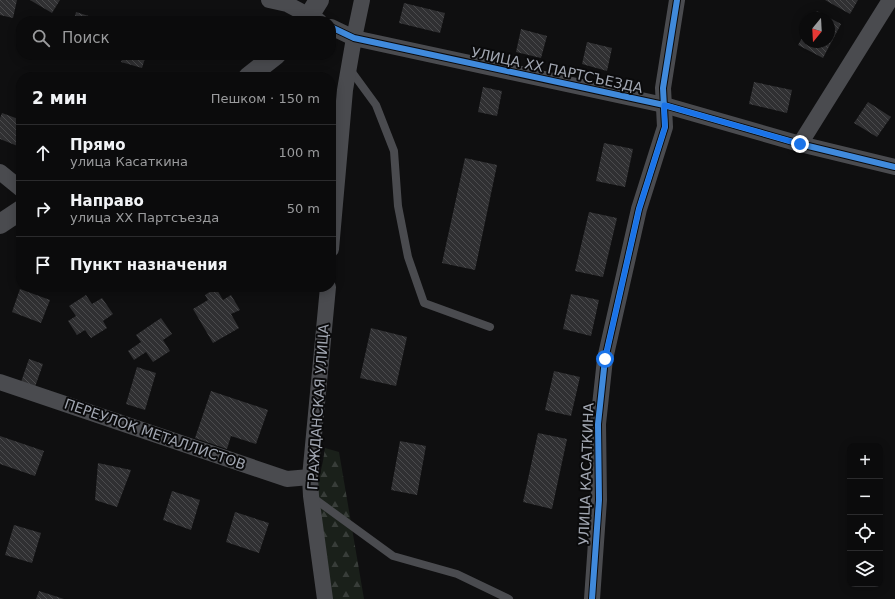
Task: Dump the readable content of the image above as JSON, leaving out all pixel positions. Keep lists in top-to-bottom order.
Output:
{
  "streets": {
    "street": [
      "УЛИЦА XX ПАРТСЪЕЗДА",
      "ГРАЖДАНСКАЯ УЛИЦА",
      "ПЕРЕУЛОК МЕТАЛЛИСТОВ",
      "УЛИЦА КАСАТКИНА"
    ]
  },
  "crossings": [
    ["УЛИЦА XX ПАРТСЪЕЗДА", "УЛИЦА КАСАТКИНА"],
    ["ГРАЖДАНСКАЯ УЛИЦА", "ПЕРЕУЛОК МЕТАЛЛИСТОВ"]
  ],
  "north": "bottom",
  "page": {
    "search": "Поиск",
    "heading": ["2 мин", "Пешком · 150 m"],
    "list": [
      ["Прямо", "улица Касаткина", "100 m"],
      ["Направо", "улица XX Партсъезда", "50 m"],
      "Пункт назначения"
    ],
    "map_buttons": ["+", "−"]
  }
}
